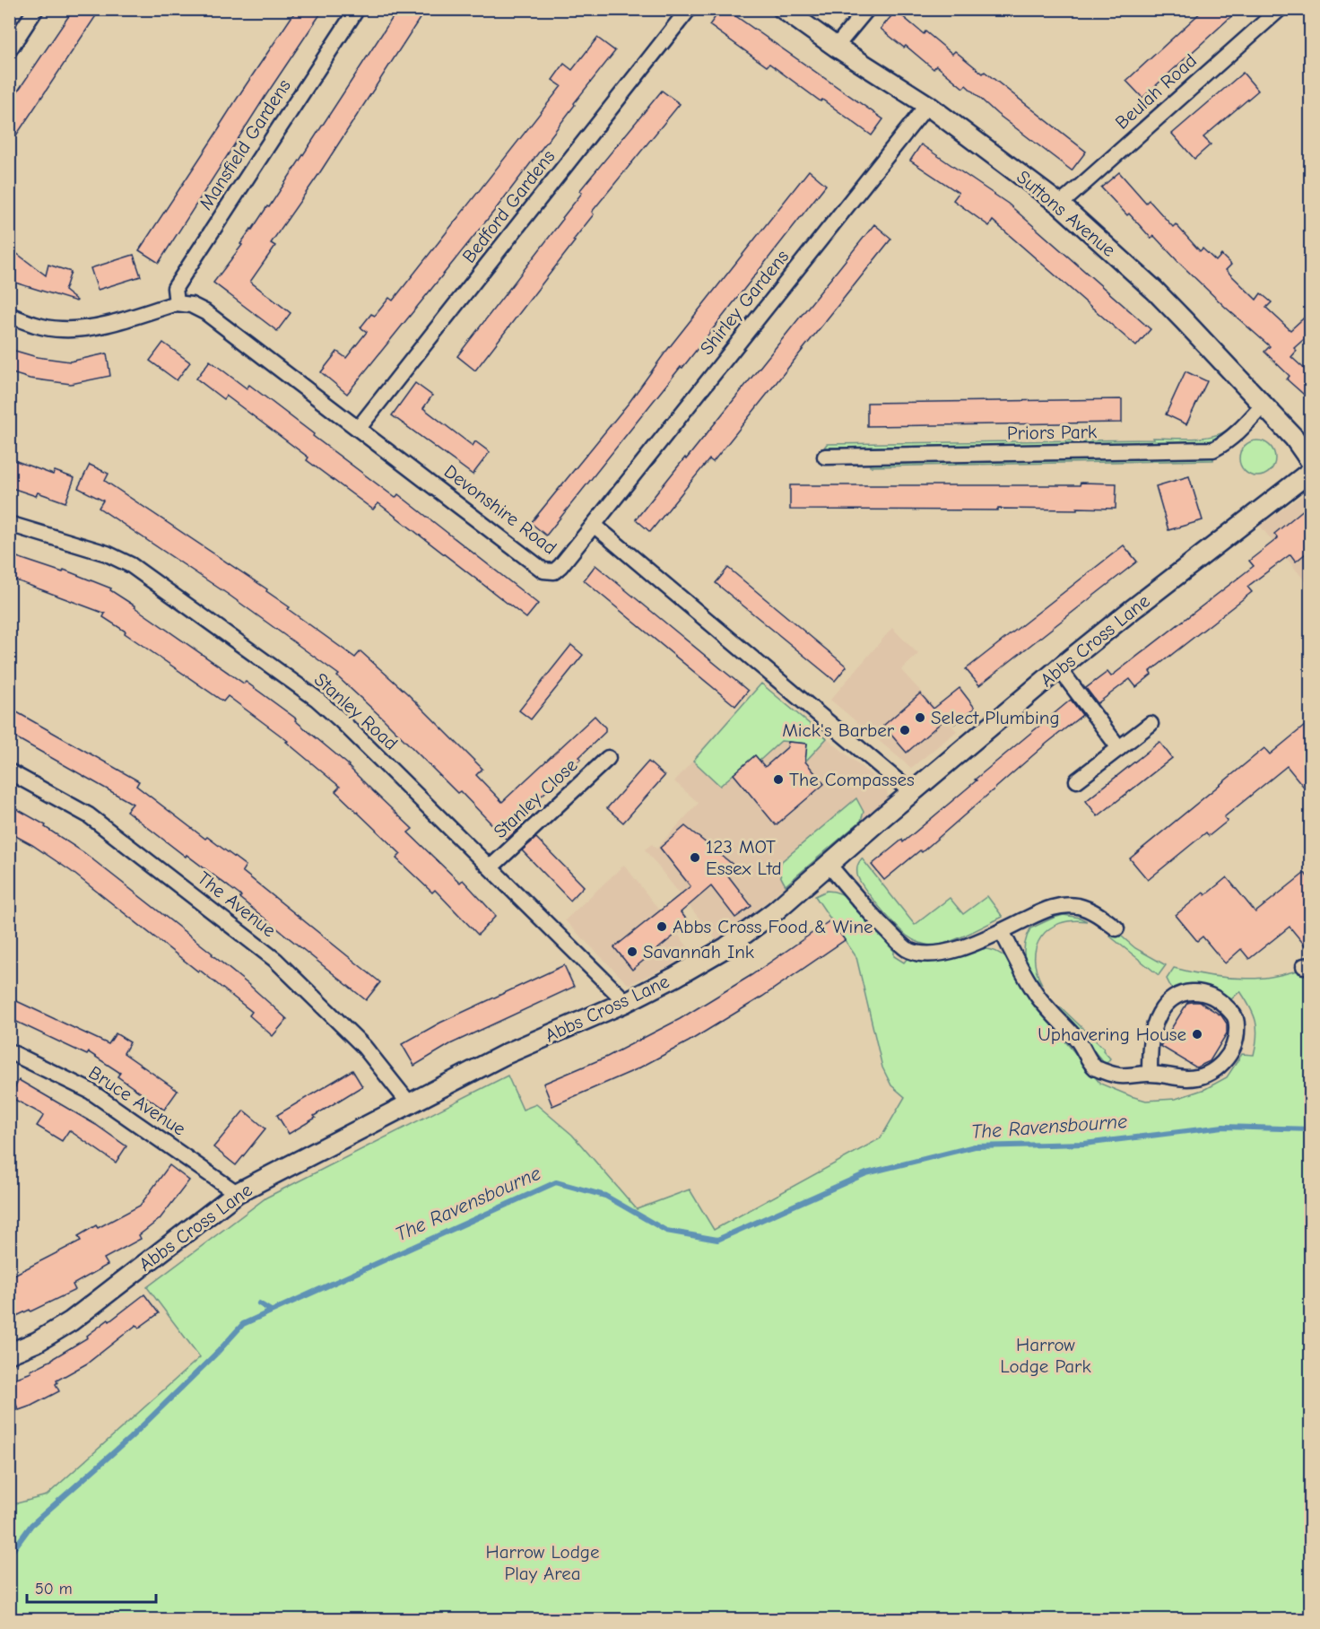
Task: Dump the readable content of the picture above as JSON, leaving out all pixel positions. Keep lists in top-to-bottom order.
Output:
{
  "streets": {
    "street": [
      "Beulah Road",
      "Mansfield Gardens",
      "Bedford Gardens",
      "Suttons Avenue",
      "Shirley Gardens",
      "Priors Park",
      "Devonshire Road",
      "Abbs Cross Lane",
      "Stanley Road",
      "Stanley Close",
      "The Avenue",
      "Bruce Avenue"
    ]
  },
  "crossings": [
    ["Beulah Road", "Suttons Avenue"],
    ["Mansfield Gardens", "Devonshire Road"],
    ["Bedford Gardens", "Devonshire Road"],
    ["Suttons Avenue", "Shirley Gardens"],
    ["Suttons Avenue", "Priors Park"],
    ["Shirley Gardens", "Devonshire Road"],
    ["Abbs Cross Lane", "Stanley Road"],
    ["Abbs Cross Lane", "The Avenue"],
    ["Abbs Cross Lane", "Bruce Avenue"],
    ["Stanley Road", "Stanley Close"]
  ],
  "water": ["The Ravensbourne"],
  "parks": ["Harrow Lodge Park", "Harrow Lodge Play Area"],
  "places": [
    "Select Plumbing",
    "Mick's Barber",
    "The Compasses",
    "123 MOT Essex Ltd",
    "Abbs Cross Food & Wine",
    "Savannah Ink",
    "Uphavering House"
  ],
  "scale_bar": "50 m"
}
